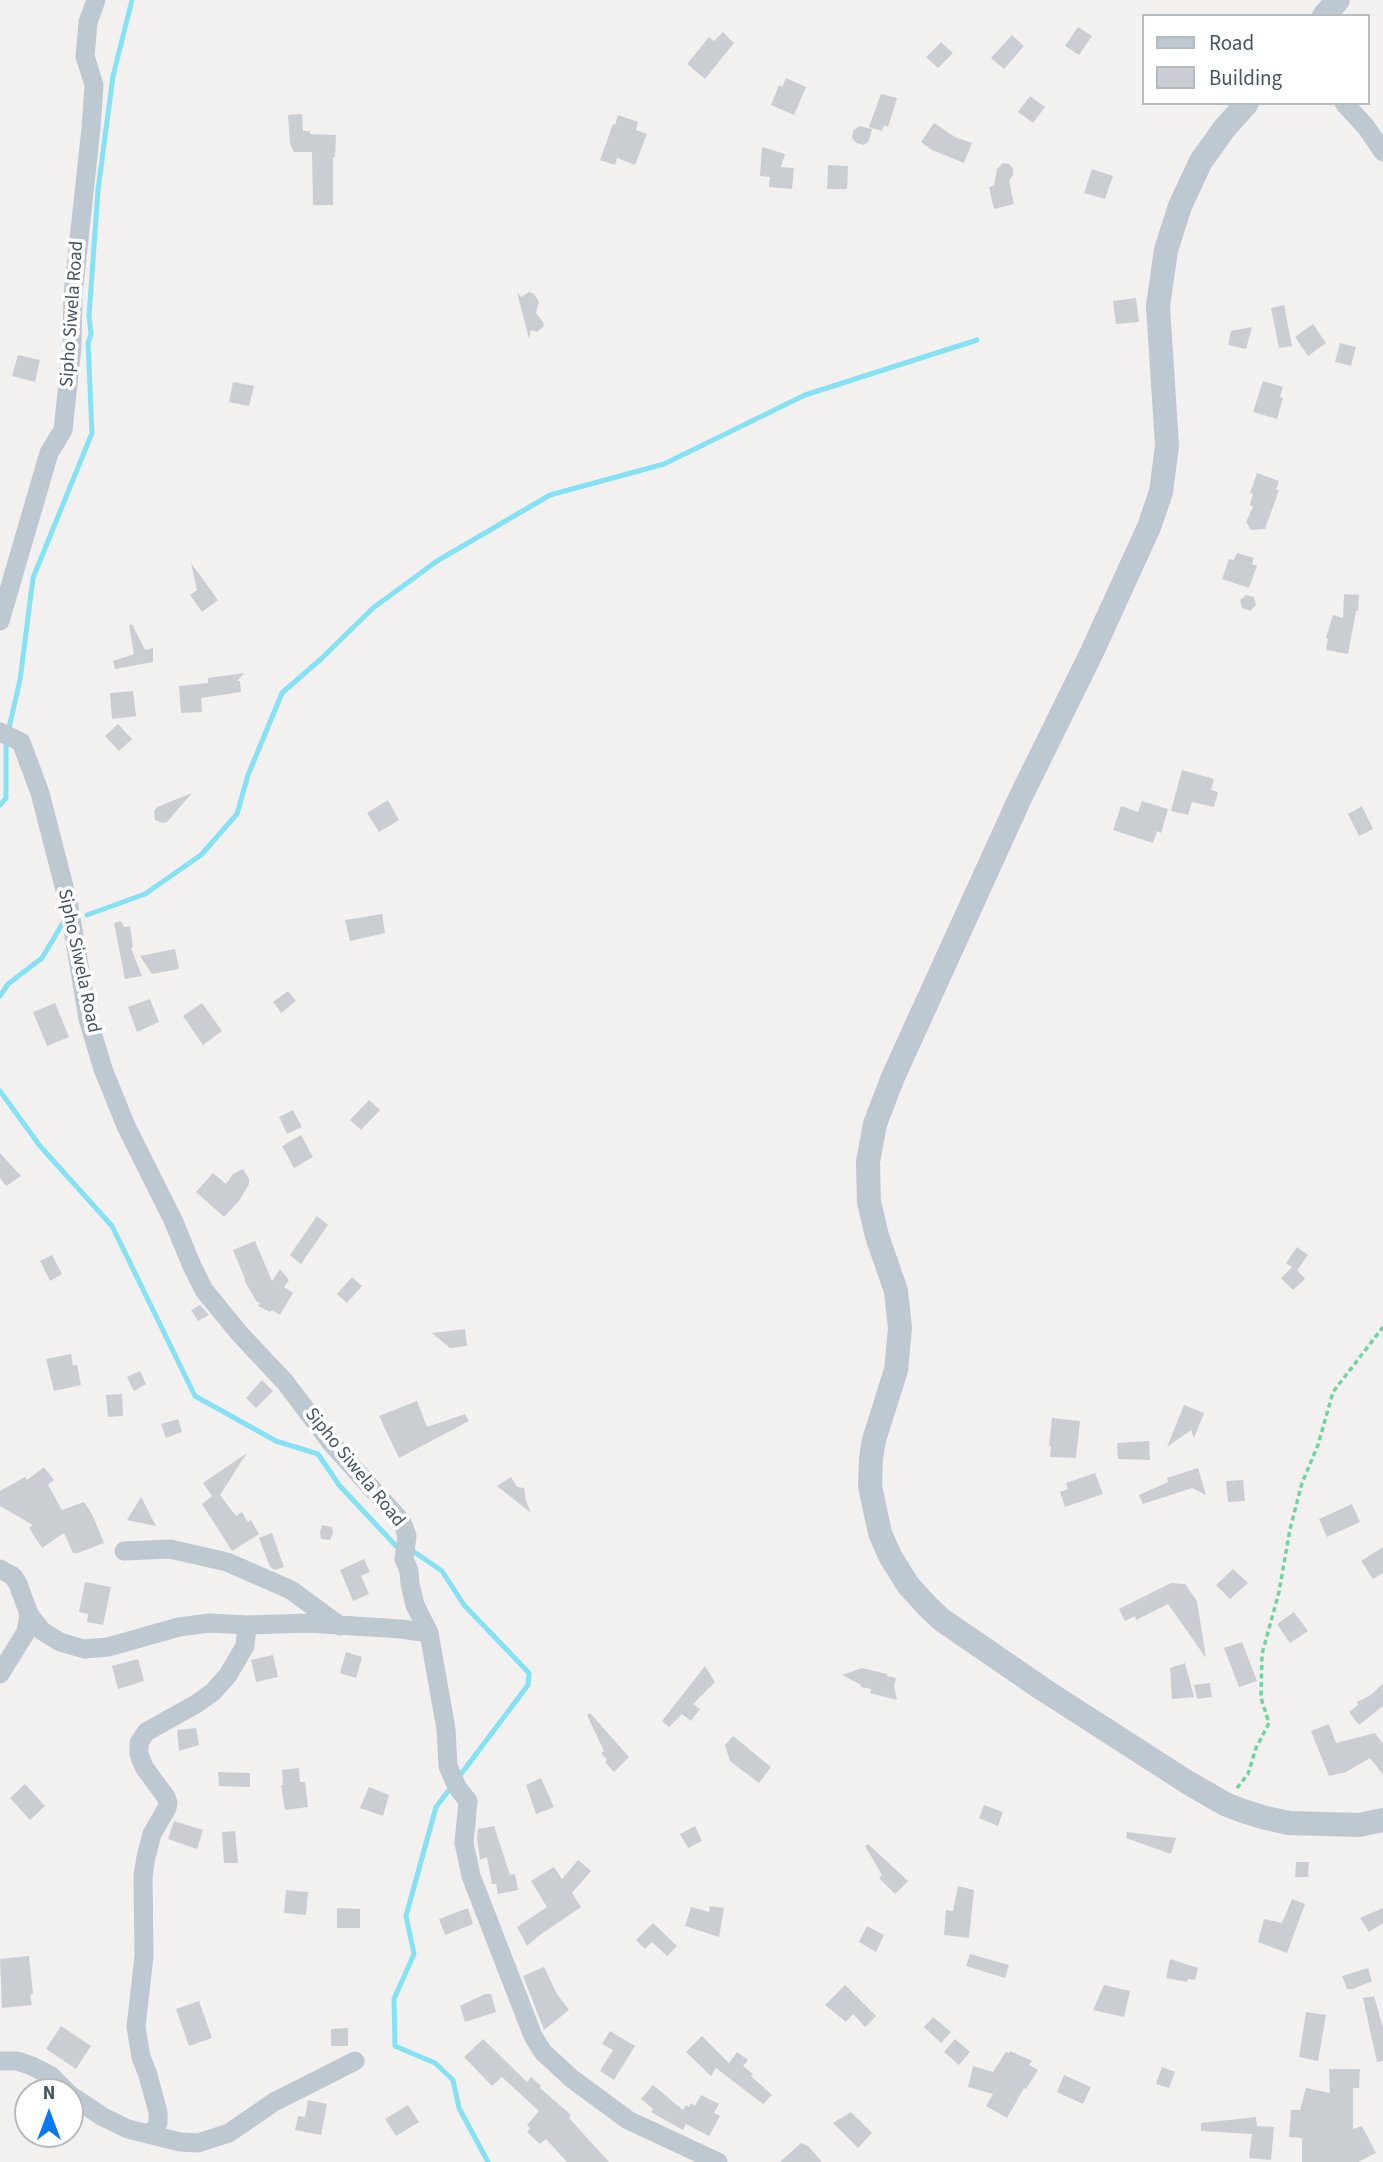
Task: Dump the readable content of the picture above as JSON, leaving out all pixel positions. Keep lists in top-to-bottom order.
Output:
{
  "streets": {
    "street": ["Sipho Siwela Road"]
  },
  "legend": ["Road", "Building"],
  "north": "top"
}
